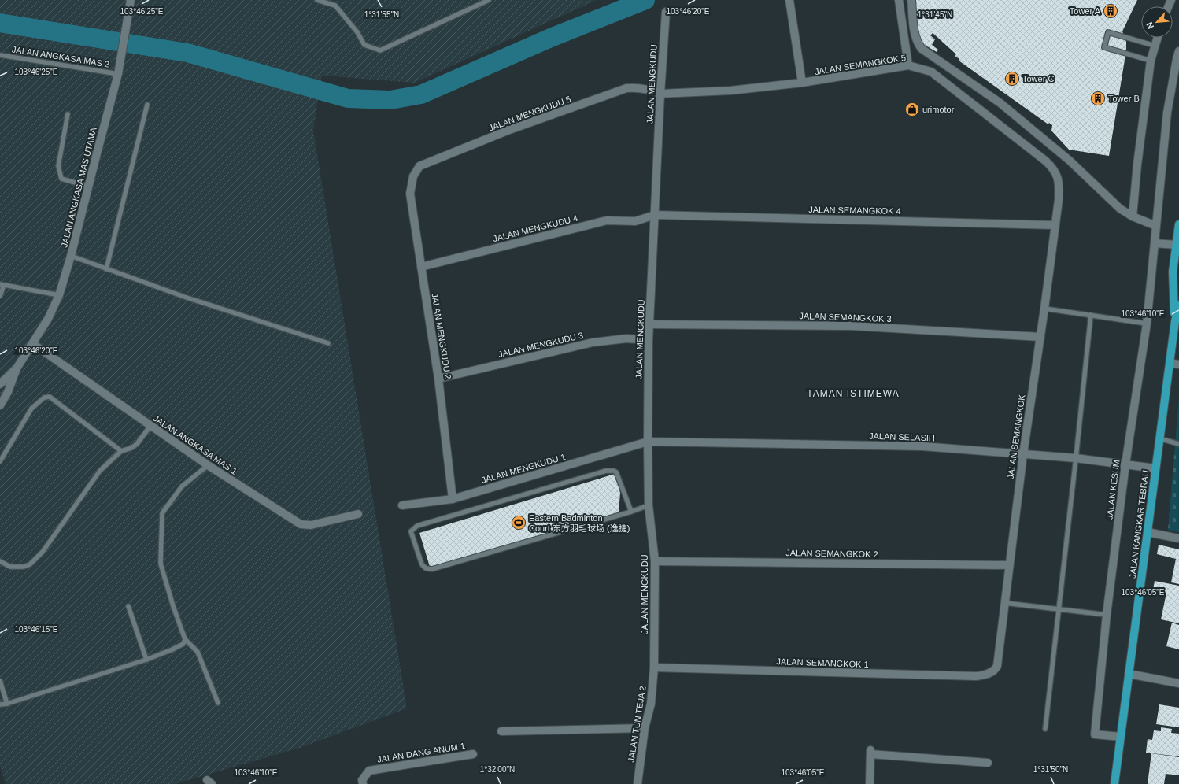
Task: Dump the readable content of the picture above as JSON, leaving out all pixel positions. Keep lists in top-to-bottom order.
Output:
{
  "streets": {
    "main road": ["JALAN KANGKAR TEBRAU"],
    "street": [
      "JALAN SEMANGKOK 5",
      "JALAN MENGKUDU",
      "JALAN MENGKUDU 5",
      "JALAN ANGKASA MAS UTAMA",
      "JALAN SEMANGKOK 4",
      "JALAN MENGKUDU 4",
      "JALAN SEMANGKOK 3",
      "JALAN MENGKUDU 2",
      "JALAN MENGKUDU 3",
      "JALAN SELASIH",
      "JALAN SEMANGKOK",
      "JALAN ANGKASA MAS 1",
      "JALAN MENGKUDU 1",
      "JALAN KESUM",
      "JALAN SEMANGKOK 2",
      "JALAN SEMANGKOK 1",
      "JALAN TUN TEJA 2",
      "JALAN DANG ANUM 1"
    ],
    "lane": ["JALAN ANGKASA MAS 2"]
  },
  "crossings": [
    ["JALAN ANGKASA MAS 2", "JALAN ANGKASA MAS UTAMA"],
    ["JALAN SEMANGKOK 5", "JALAN MENGKUDU"],
    ["JALAN SEMANGKOK 5", "JALAN MENGKUDU 5"],
    ["JALAN SEMANGKOK 5", "JALAN SEMANGKOK"],
    ["JALAN MENGKUDU", "JALAN MENGKUDU 5"],
    ["JALAN MENGKUDU", "JALAN SEMANGKOK 4"],
    ["JALAN MENGKUDU", "JALAN MENGKUDU 4"],
    ["JALAN MENGKUDU", "JALAN SEMANGKOK 3"],
    ["JALAN MENGKUDU", "JALAN MENGKUDU 3"],
    ["JALAN MENGKUDU", "JALAN SELASIH"],
    ["JALAN MENGKUDU", "JALAN MENGKUDU 1"],
    ["JALAN MENGKUDU", "JALAN SEMANGKOK 2"],
    ["JALAN MENGKUDU", "JALAN SEMANGKOK 1"],
    ["JALAN MENGKUDU", "JALAN TUN TEJA 2"],
    ["JALAN MENGKUDU 5", "JALAN MENGKUDU 2"],
    ["JALAN ANGKASA MAS UTAMA", "JALAN ANGKASA MAS 1"],
    ["JALAN SEMANGKOK 4", "JALAN MENGKUDU 4"],
    ["JALAN SEMANGKOK 4", "JALAN SEMANGKOK"],
    ["JALAN MENGKUDU 4", "JALAN MENGKUDU 2"],
    ["JALAN SEMANGKOK 3", "JALAN SEMANGKOK"],
    ["JALAN MENGKUDU 2", "JALAN MENGKUDU 3"],
    ["JALAN MENGKUDU 2", "JALAN MENGKUDU 1"],
    ["JALAN SELASIH", "JALAN SEMANGKOK"],
    ["JALAN SELASIH", "JALAN MENGKUDU 1"],
    ["JALAN SELASIH", "JALAN KESUM"],
    ["JALAN SELASIH", "JALAN KANGKAR TEBRAU"],
    ["JALAN SEMANGKOK", "JALAN SEMANGKOK 2"],
    ["JALAN SEMANGKOK", "JALAN SEMANGKOK 1"],
    ["JALAN KESUM", "JALAN KANGKAR TEBRAU"],
    ["JALAN SEMANGKOK 1", "JALAN TUN TEJA 2"]
  ],
  "districts": ["TAMAN ISTIMEWA"],
  "places": {
    "building": ["Tower A", "Tower C", "Tower B"],
    "shop": ["urimotor"],
    "sports": ["Eastern Badminton Court 东方羽毛球场 (逸捷)"]
  },
  "north": "bottom left",
  "coordinates": [
    "103°46'25\"E",
    "103°46'20\"E",
    "1°31'55\"N",
    "1°31'45\"N",
    "103°46'10\"E",
    "103°46'05\"E",
    "103°46'15\"E",
    "1°32'00\"N",
    "1°31'50\"N"
  ]
}
